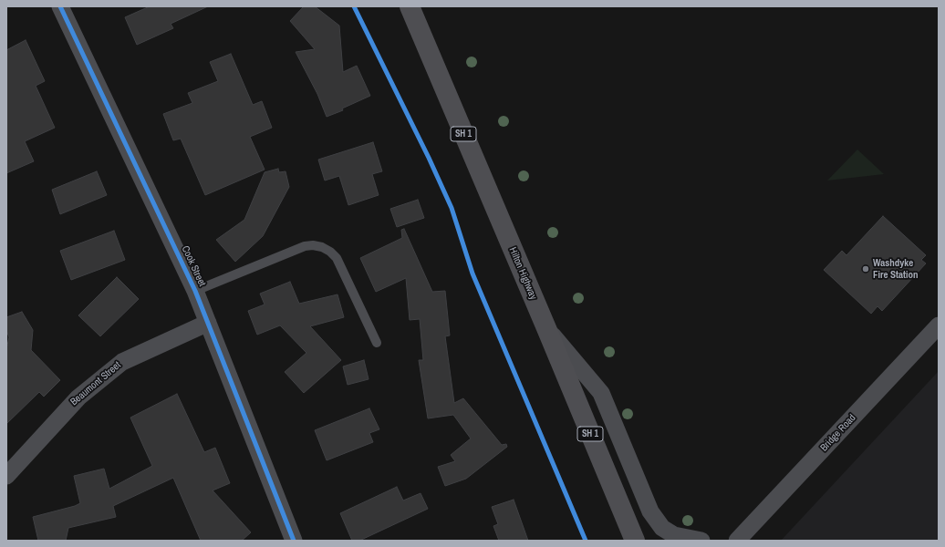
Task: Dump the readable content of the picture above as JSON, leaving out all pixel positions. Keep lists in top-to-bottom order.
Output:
{
  "streets": {
    "highway": ["SH 1", "Hilton Highway"],
    "street": ["Cook Street", "Beaumont Street", "Bridge Road"]
  },
  "crossings": [
    ["Cook Street", "Beaumont Street"]
  ],
  "places": ["Washdyke Fire Station"]
}
